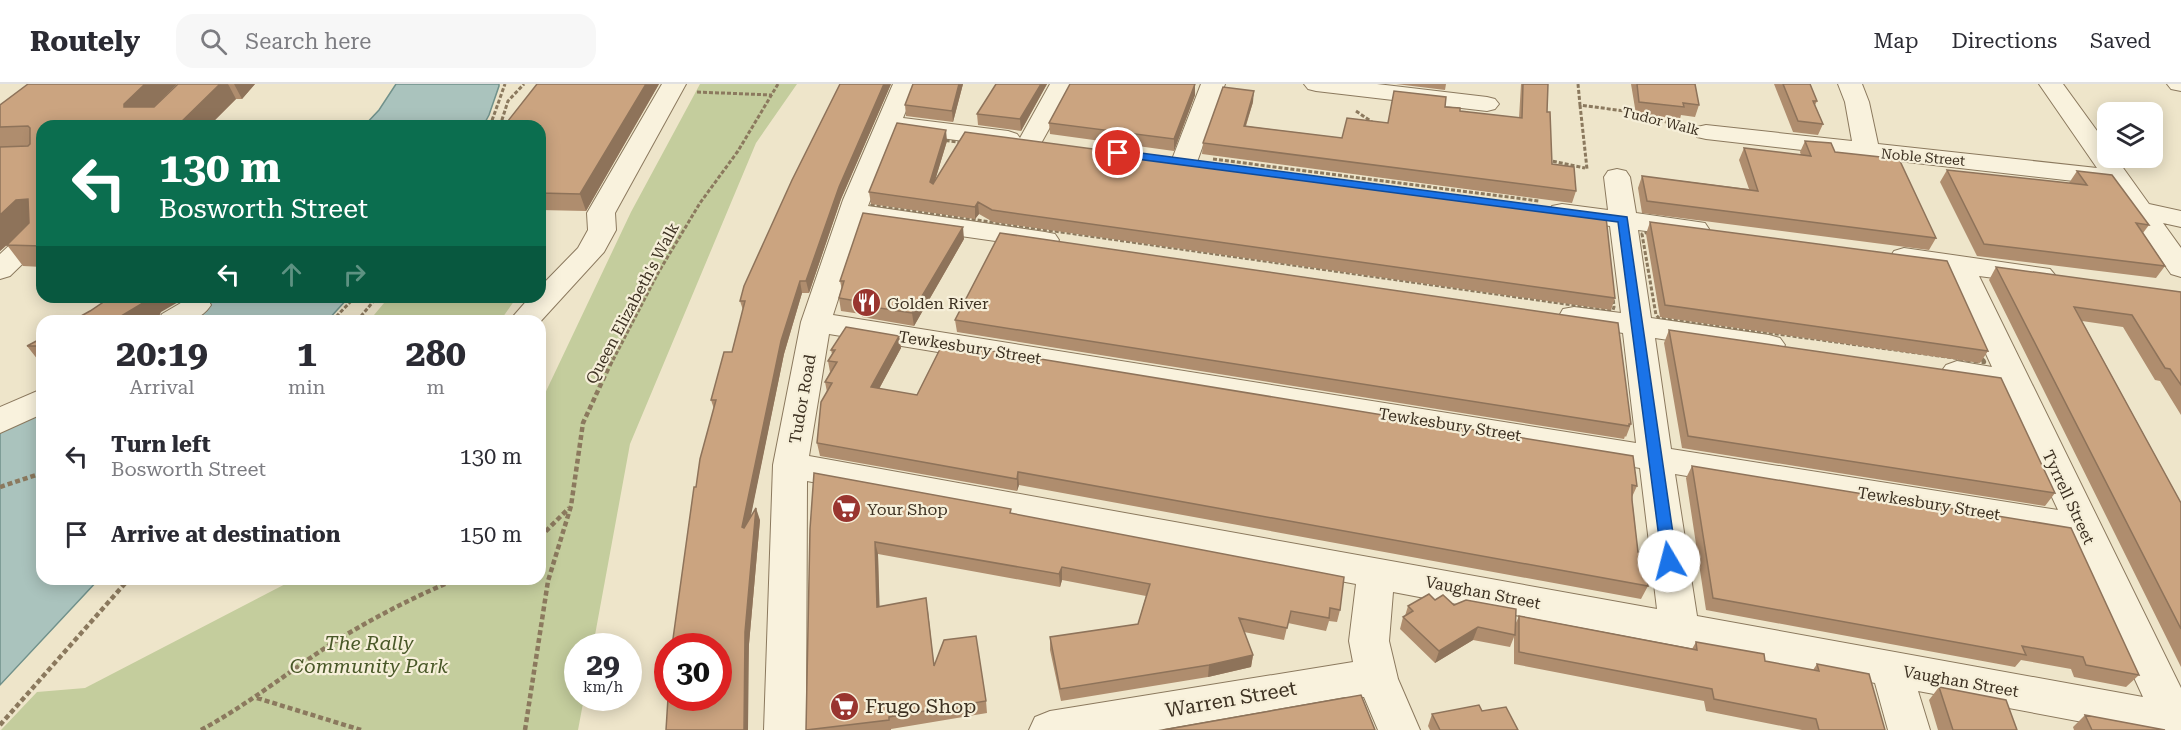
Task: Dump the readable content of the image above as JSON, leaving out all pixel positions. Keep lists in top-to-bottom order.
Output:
{
  "streets": {
    "street": [
      "Noble Street",
      "Tewkesbury Street",
      "Tudor Road",
      "Tyrrell Street",
      "Vaughan Street",
      "Warren Street"
    ],
    "path": ["Tudor Walk", "Queen Elizabeth's Walk"]
  },
  "crossings": [
    ["Tudor Walk", "Noble Street"],
    ["Tewkesbury Street", "Tudor Road"],
    ["Tewkesbury Street", "Tyrrell Street"],
    ["Tudor Road", "Vaughan Street"],
    ["Tyrrell Street", "Vaughan Street"]
  ],
  "parks": ["The Rally Community Park"],
  "places": {
    "restaurant": ["Golden River"],
    "supermarket": ["Your Shop", "Frugo Shop"]
  },
  "page": {
    "header": "Routely",
    "search": "Search here",
    "nav": ["Map", "Directions", "Saved"],
    "turn": ["130 m", "Bosworth Street"],
    "eta": [
      "20:19",
      "Arrival",
      "1",
      "min",
      "280",
      "m"
    ],
    "list": [
      {
        "name": "Turn left",
        "note": "Bosworth Street",
        "value": "130 m"
      },
      {
        "name": "Arrive at destination",
        "value": "150 m"
      }
    ],
    "speed": "29 km/h",
    "limit": "30"
  }
}
